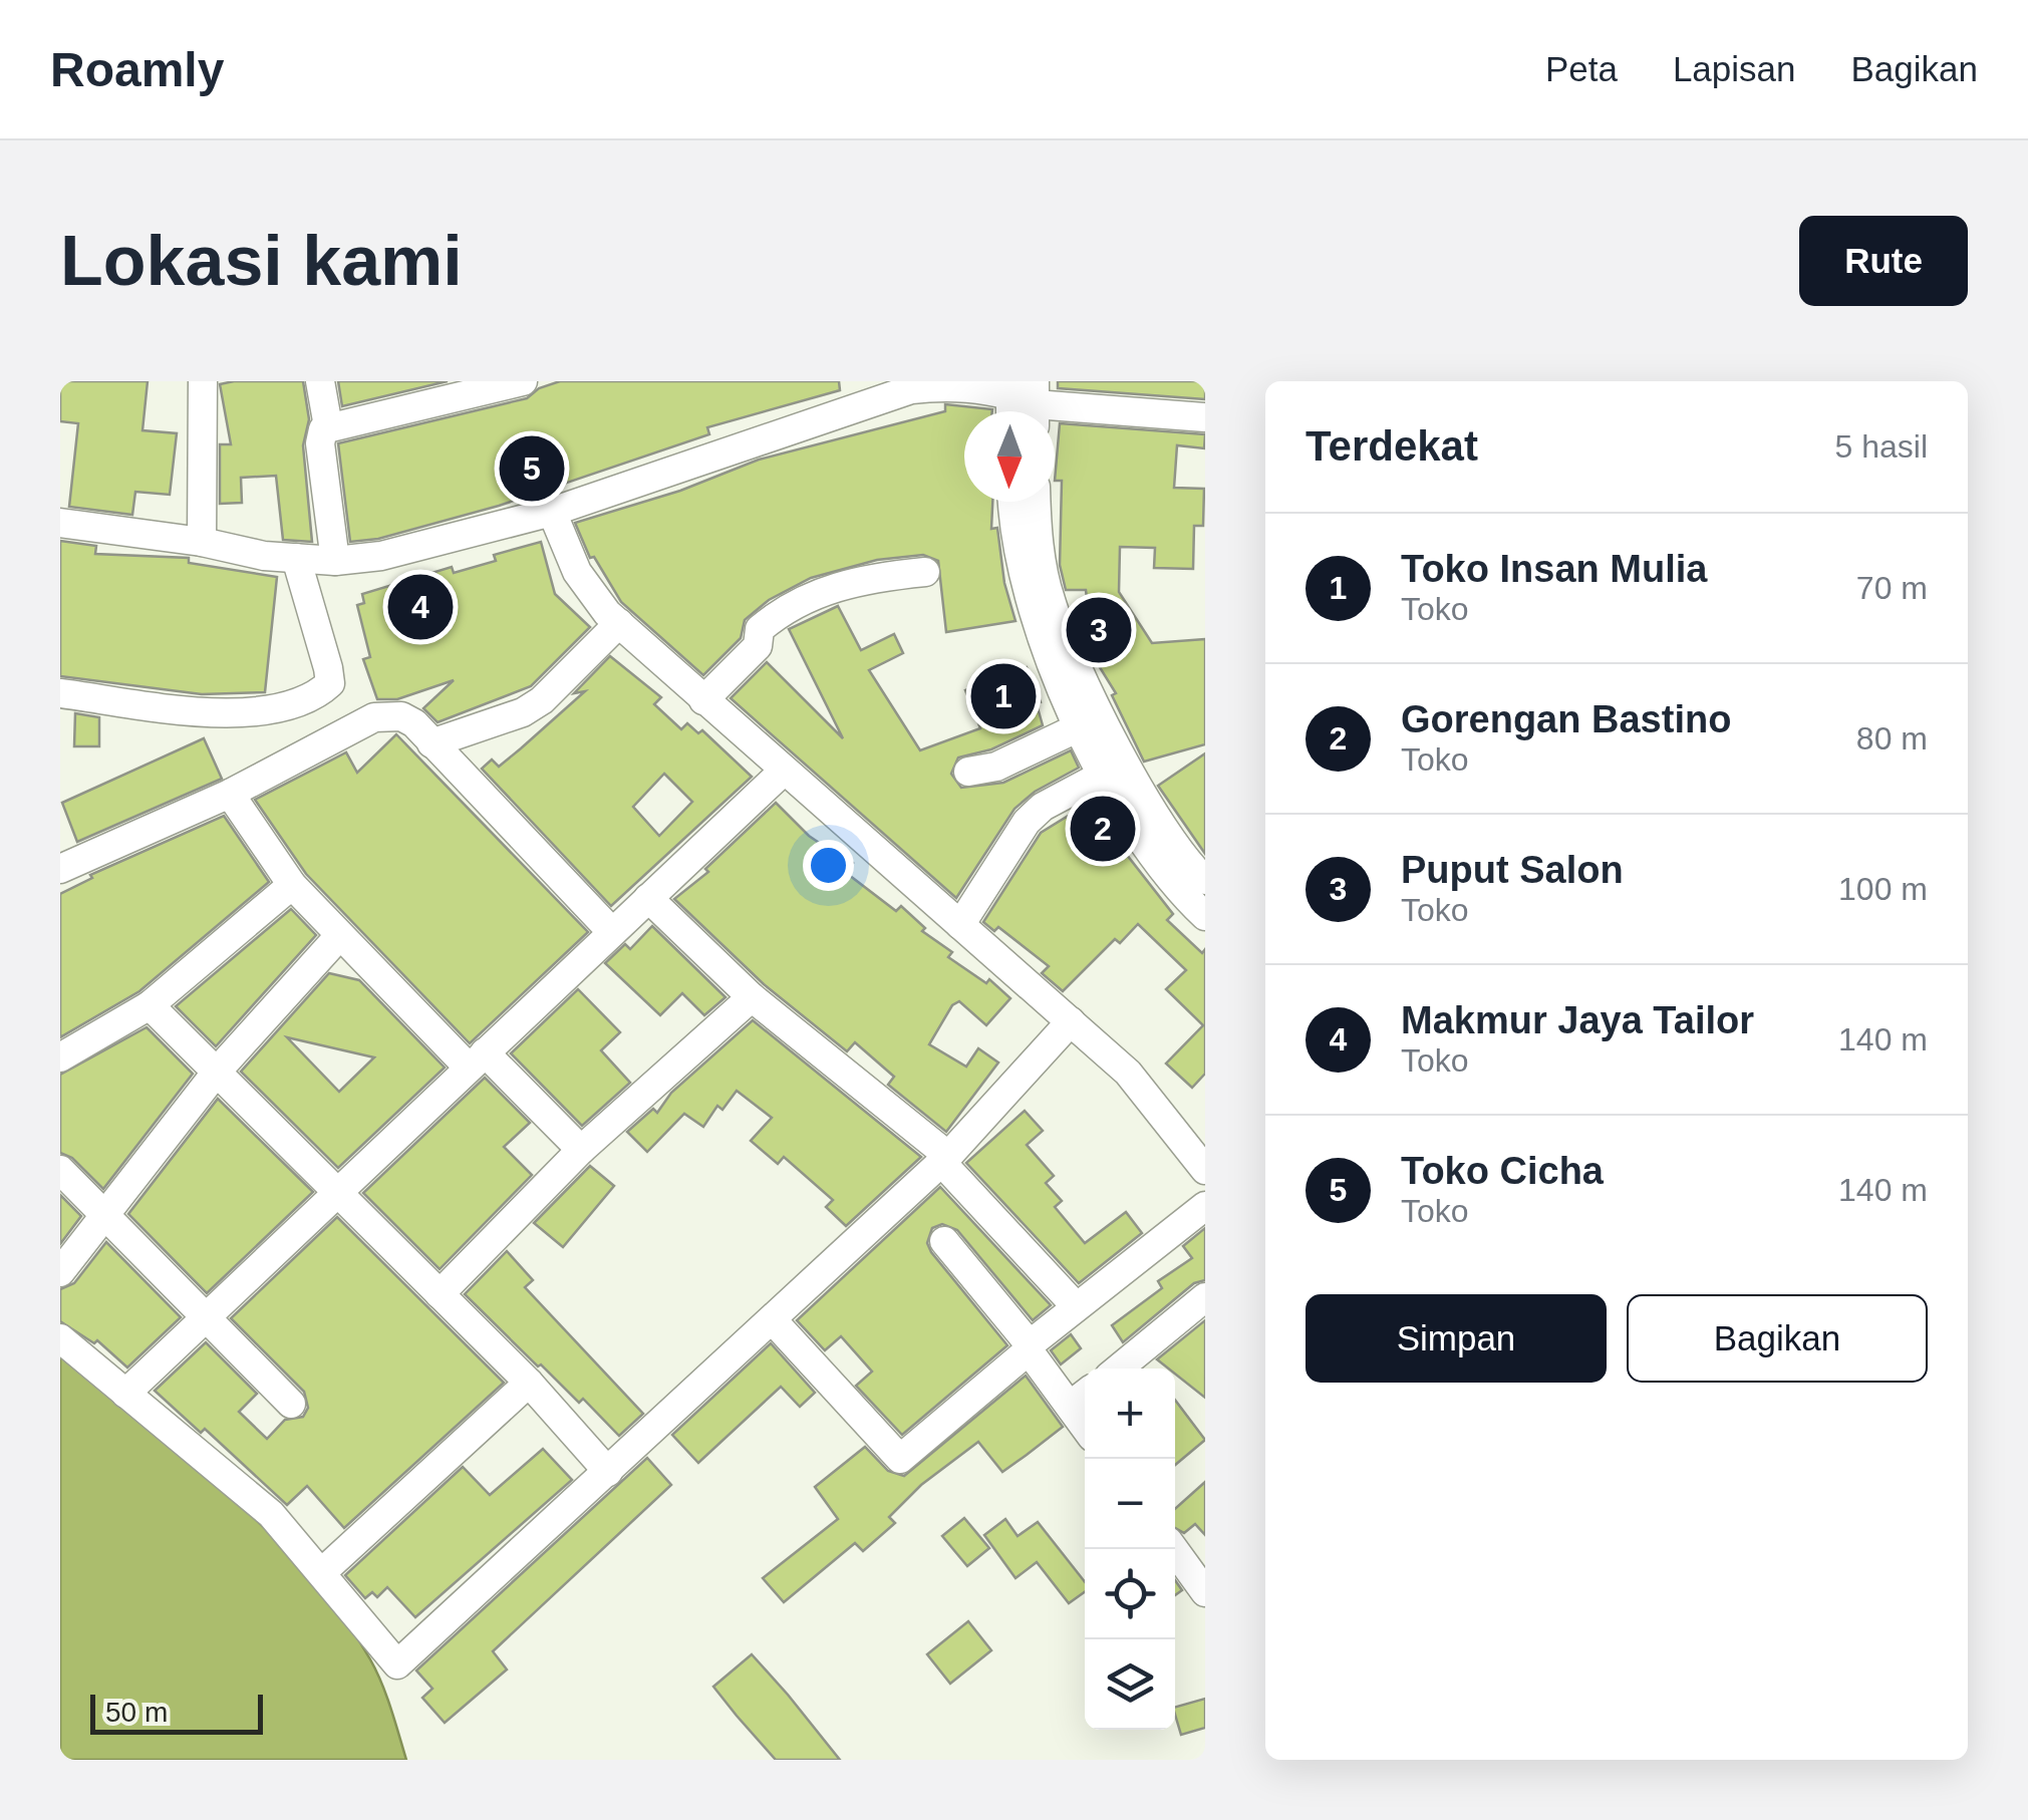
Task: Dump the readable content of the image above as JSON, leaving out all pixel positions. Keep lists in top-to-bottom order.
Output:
{
  "scale_bar": "50 m",
  "north": "bottom",
  "page": {
    "header": "Roamly",
    "nav": ["Peta", "Lapisan", "Bagikan"],
    "buttons": [
      "Rute",
      ["Simpan", "Bagikan"]
    ],
    "title": "Lokasi kami",
    "heading": ["Terdekat", "5 hasil"],
    "pins": [
      "5",
      "4",
      "3",
      "1",
      "2"
    ],
    "list": [
      {
        "mark": "1",
        "name": "Toko Insan Mulia",
        "note": "Toko",
        "value": "70 m"
      },
      {
        "mark": "2",
        "name": "Gorengan Bastino",
        "note": "Toko",
        "value": "80 m"
      },
      {
        "mark": "3",
        "name": "Puput Salon",
        "note": "Toko",
        "value": "100 m"
      },
      {
        "mark": "4",
        "name": "Makmur Jaya Tailor",
        "note": "Toko",
        "value": "140 m"
      },
      {
        "mark": "5",
        "name": "Toko Cicha",
        "note": "Toko",
        "value": "140 m"
      }
    ],
    "map_buttons": ["+", "−"],
    "scale": "50 m"
  }
}
